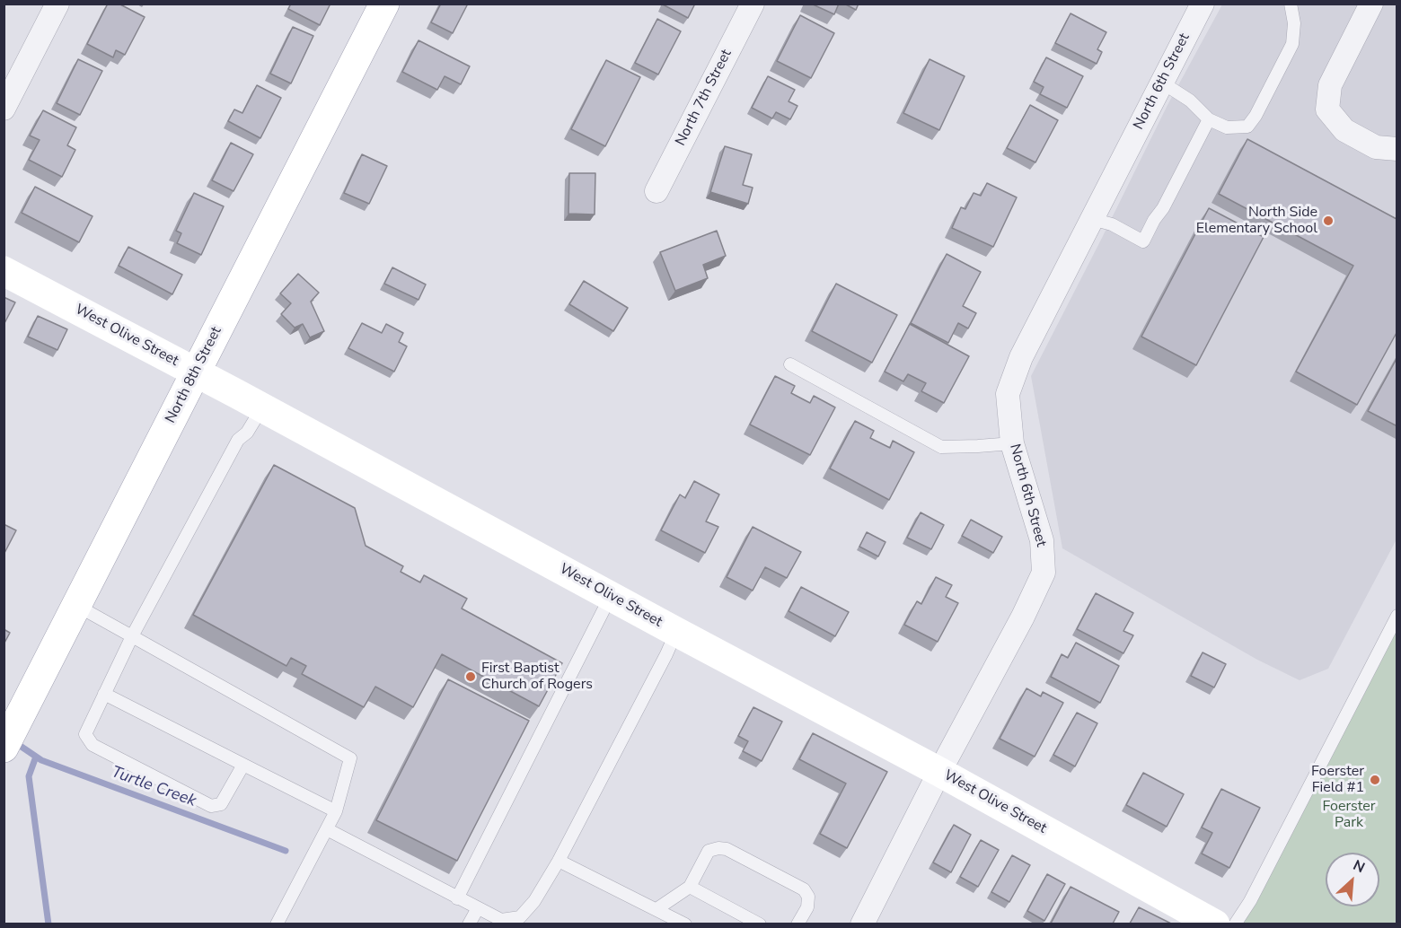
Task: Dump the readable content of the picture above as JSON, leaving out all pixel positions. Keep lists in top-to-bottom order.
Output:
{
  "streets": {
    "main road": ["West Olive Street", "North 8th Street"],
    "street": ["North 6th Street", "North 7th Street"]
  },
  "crossings": [
    ["North 6th Street", "West Olive Street"],
    ["West Olive Street", "North 8th Street"]
  ],
  "water": ["Turtle Creek"],
  "parks": ["Foerster Park"],
  "places": ["North Side Elementary School", "First Baptist Church of Rogers", "Foerster Field #1"],
  "north": "top right"
}
